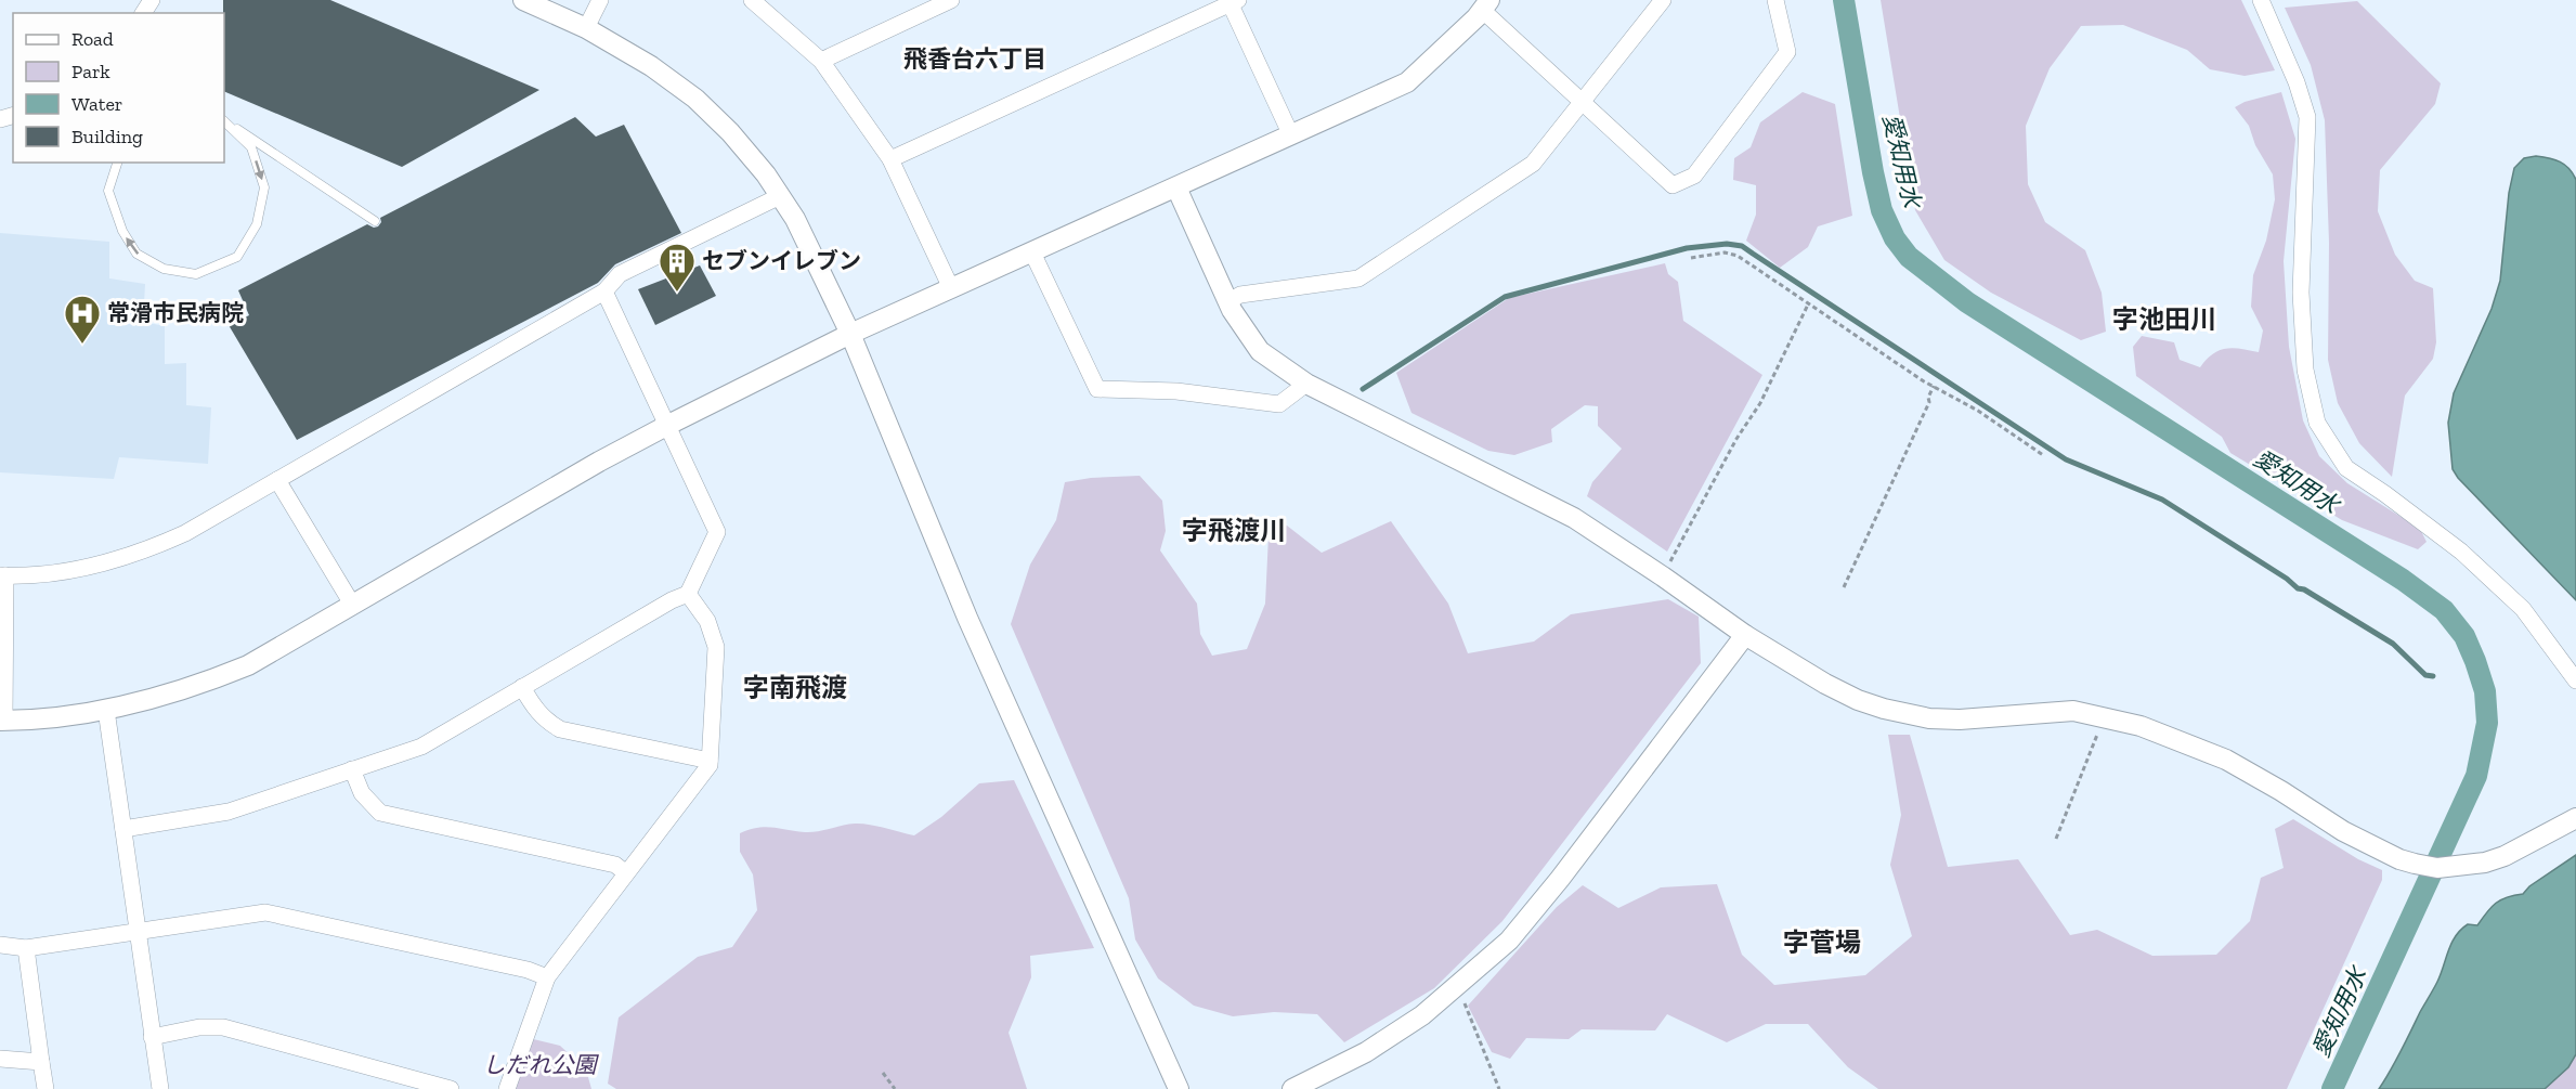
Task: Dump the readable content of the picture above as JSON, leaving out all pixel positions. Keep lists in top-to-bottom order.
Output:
{
  "districts": [
    "飛香台六丁目",
    "字池田川",
    "字飛渡川",
    "字南飛渡",
    "字菅場"
  ],
  "water": ["愛知用水"],
  "parks": ["しだれ公園"],
  "places": {
    "building": ["セブンイレブン"],
    "hospital": ["常滑市民病院"]
  },
  "legend": [
    "Road",
    "Park",
    "Water",
    "Building"
  ]
}
